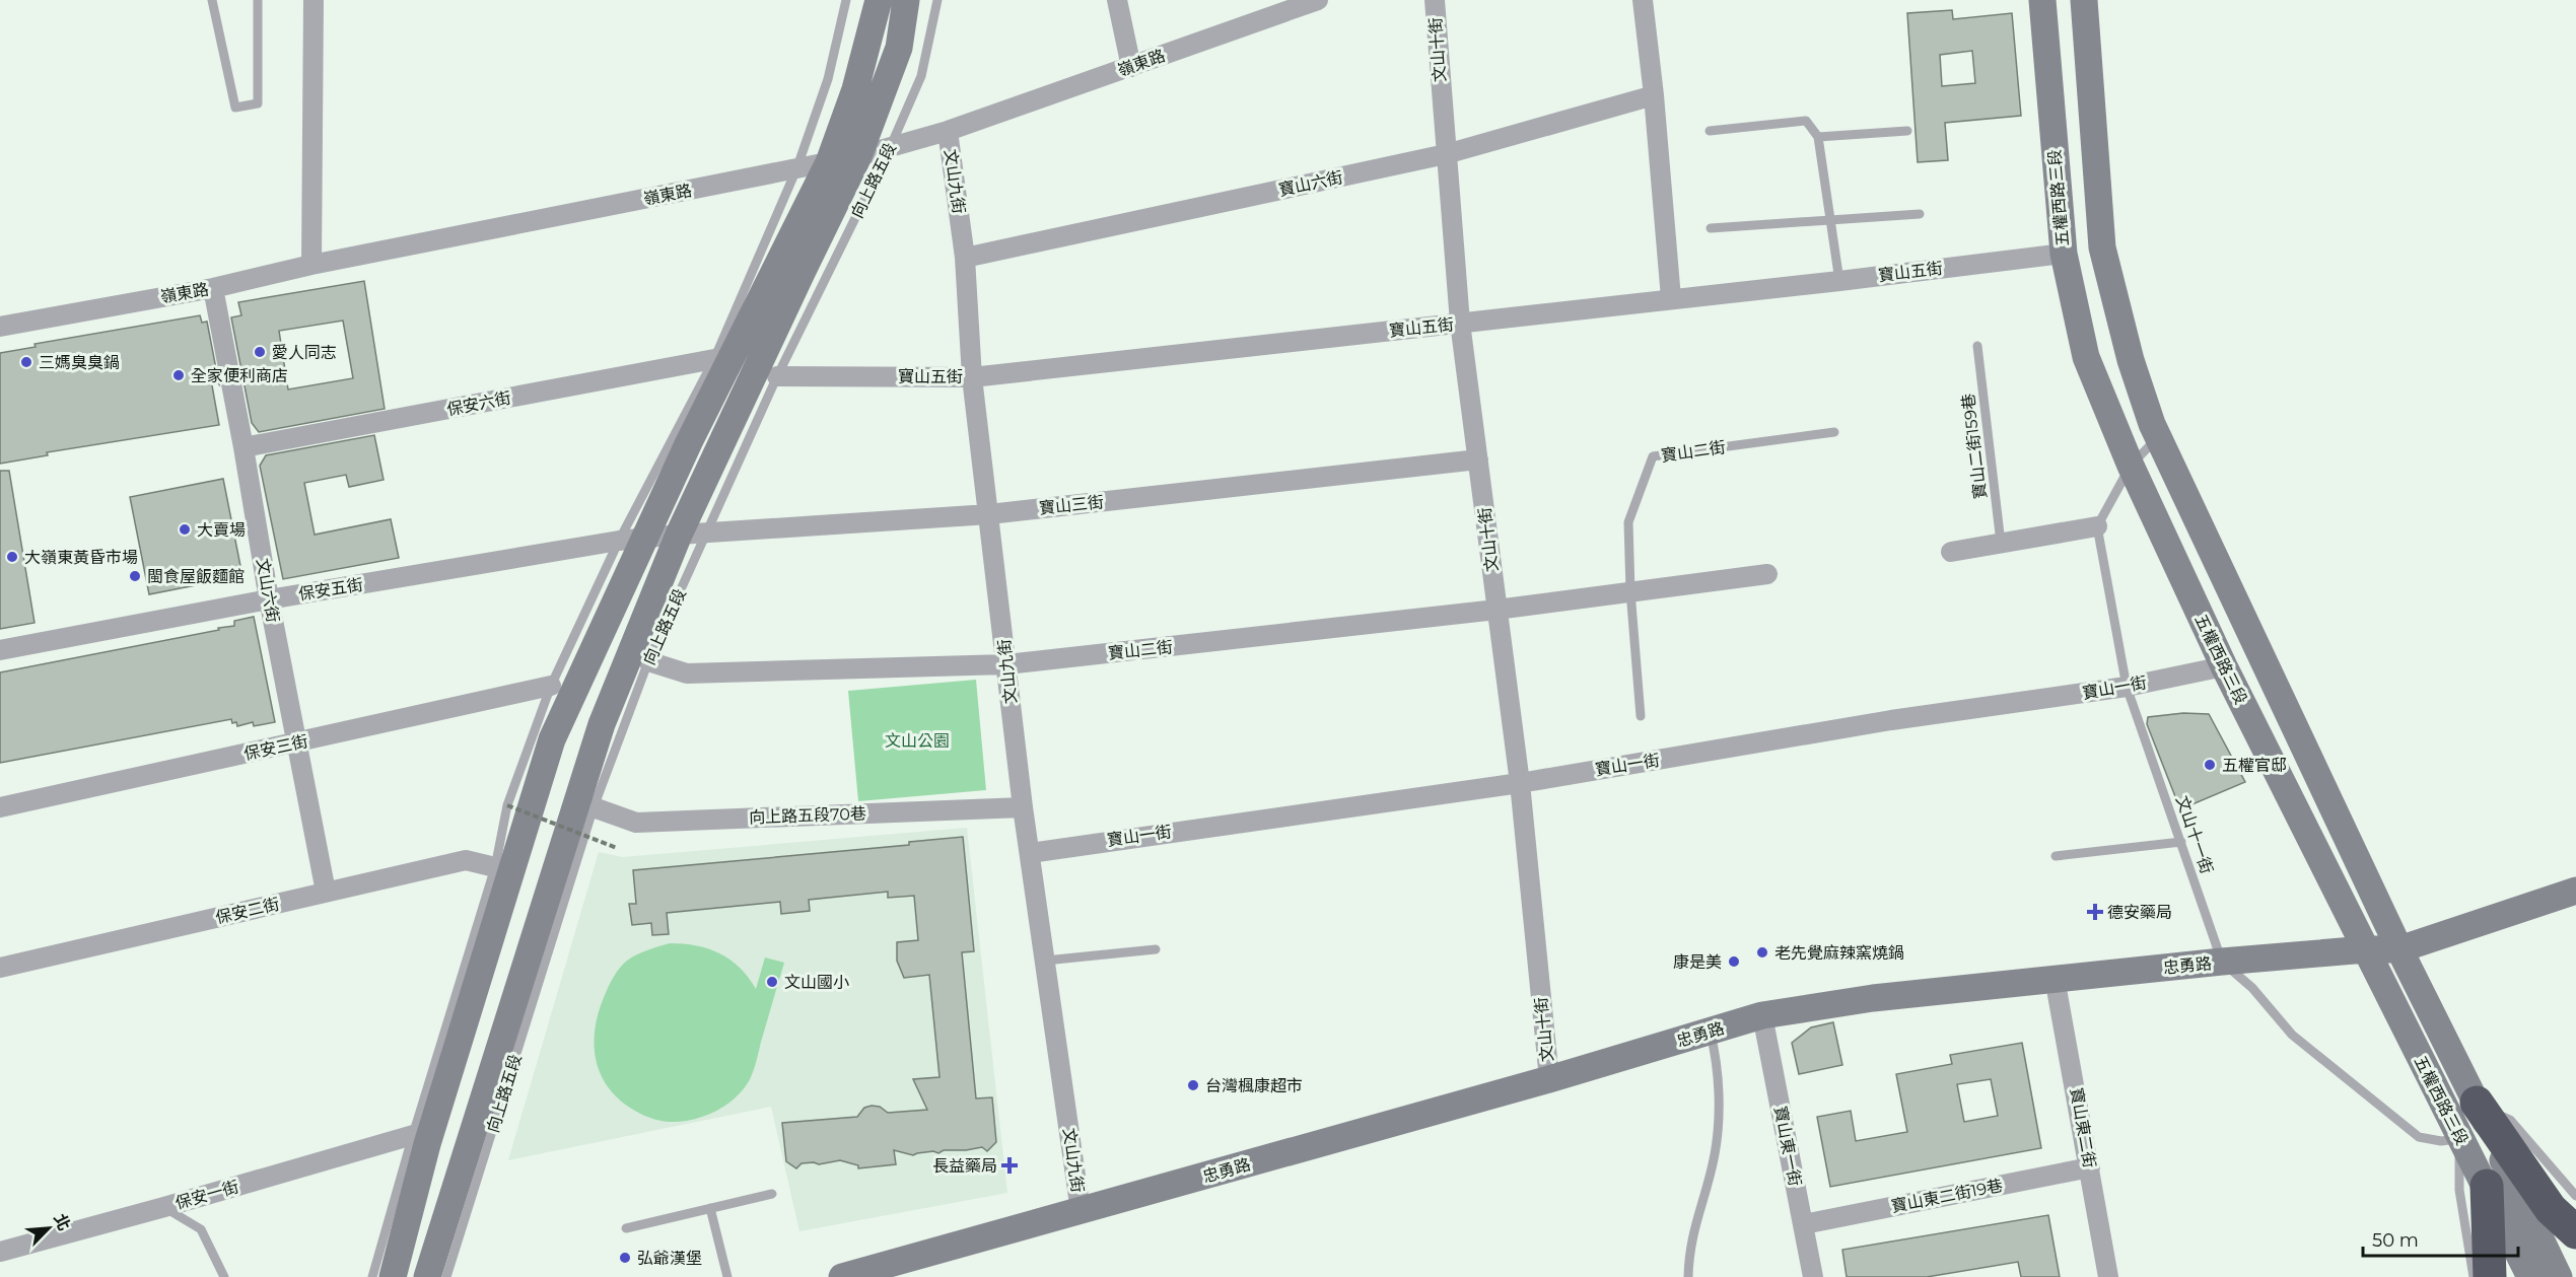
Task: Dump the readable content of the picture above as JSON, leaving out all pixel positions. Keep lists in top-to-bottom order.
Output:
{
  "streets": {
    "main road": ["向上路五段", "五權西路三段", "忠勇路"],
    "street": [
      "文山十街",
      "嶺東路",
      "文山九街",
      "寶山六街",
      "寶山五街",
      "保安六街",
      "寶山二街",
      "寶山三街",
      "保安五街",
      "文山六街",
      "寶山一街",
      "保安三街",
      "向上路五段70巷",
      "保安二街",
      "寶山東二街",
      "寶山東一街",
      "保安一街",
      "寶山東二街19巷"
    ],
    "lane": ["寶山二街159巷", "文山十一街"]
  },
  "crossings": [
    ["文山十街", "寶山六街"],
    ["文山十街", "寶山五街"],
    ["文山十街", "寶山二街"],
    ["文山十街", "寶山三街"],
    ["文山十街", "寶山一街"],
    ["文山十街", "忠勇路"],
    ["嶺東路", "向上路五段"],
    ["嶺東路", "文山九街"],
    ["嶺東路", "文山六街"],
    ["向上路五段", "寶山五街"],
    ["向上路五段", "保安六街"],
    ["向上路五段", "寶山二街"],
    ["向上路五段", "寶山三街"],
    ["向上路五段", "保安五街"],
    ["向上路五段", "保安三街"],
    ["向上路五段", "向上路五段70巷"],
    ["向上路五段", "保安二街"],
    ["向上路五段", "保安一街"],
    ["文山九街", "寶山六街"],
    ["文山九街", "寶山五街"],
    ["文山九街", "寶山二街"],
    ["文山九街", "寶山三街"],
    ["文山九街", "寶山一街"],
    ["文山九街", "向上路五段70巷"],
    ["文山九街", "忠勇路"],
    ["五權西路三段", "寶山五街"],
    ["五權西路三段", "寶山一街"],
    ["五權西路三段", "忠勇路"],
    ["保安六街", "文山六街"],
    ["寶山三街", "保安五街"],
    ["保安五街", "文山六街"],
    ["文山六街", "保安三街"],
    ["文山六街", "保安二街"],
    ["寶山一街", "文山十一街"],
    ["文山十一街", "忠勇路"],
    ["忠勇路", "寶山東二街"],
    ["忠勇路", "寶山東一街"],
    ["寶山東二街", "寶山東二街19巷"],
    ["寶山東一街", "寶山東二街19巷"]
  ],
  "parks": ["文山公園"],
  "places": {
    "other": [
      "愛人同志",
      "三媽臭臭鍋",
      "全家便利商店",
      "大賣場",
      "大嶺東黃昏市場",
      "閩食屋飯麵館",
      "五權官邸",
      "老先覺麻辣窯燒鍋",
      "康是美",
      "文山國小",
      "台灣楓康超市",
      "弘爺漢堡"
    ],
    "health": ["德安藥局", "長益藥局"]
  },
  "scale_bar": "50 m",
  "north": "top right"
}
